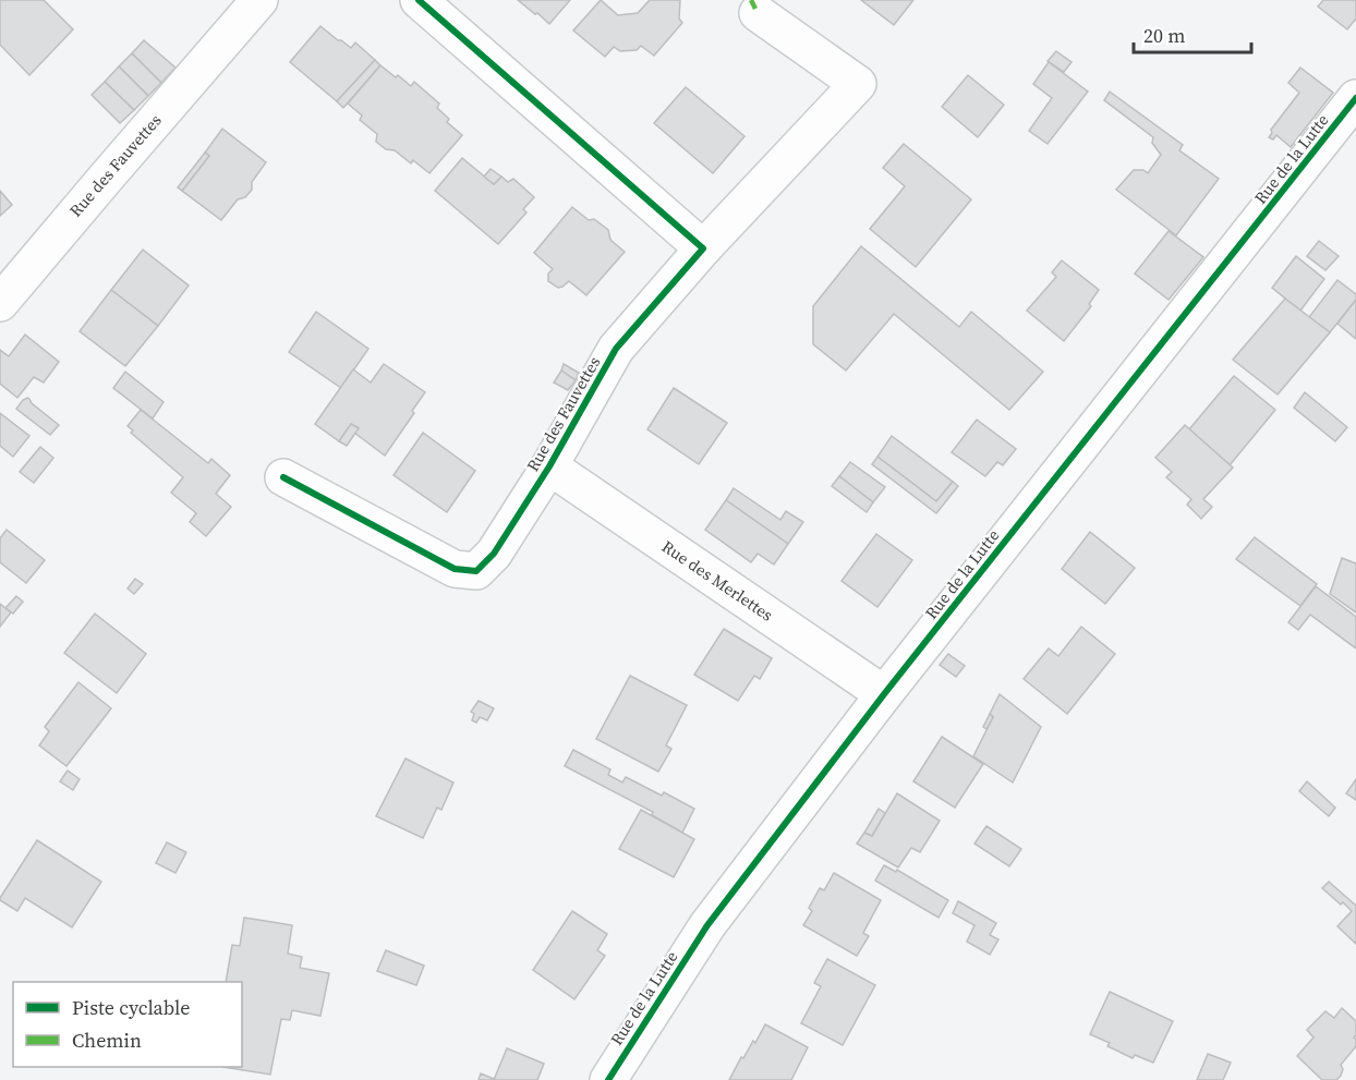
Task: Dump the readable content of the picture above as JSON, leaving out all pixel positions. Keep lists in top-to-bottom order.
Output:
{
  "streets": {
    "street": ["Rue de la Lutte", "Rue des Fauvettes", "Rue des Merlettes"]
  },
  "crossings": [
    ["Rue de la Lutte", "Rue des Merlettes"],
    ["Rue des Fauvettes", "Rue des Merlettes"]
  ],
  "legend": ["Piste cyclable", "Chemin"],
  "scale_bar": "20 m"
}
